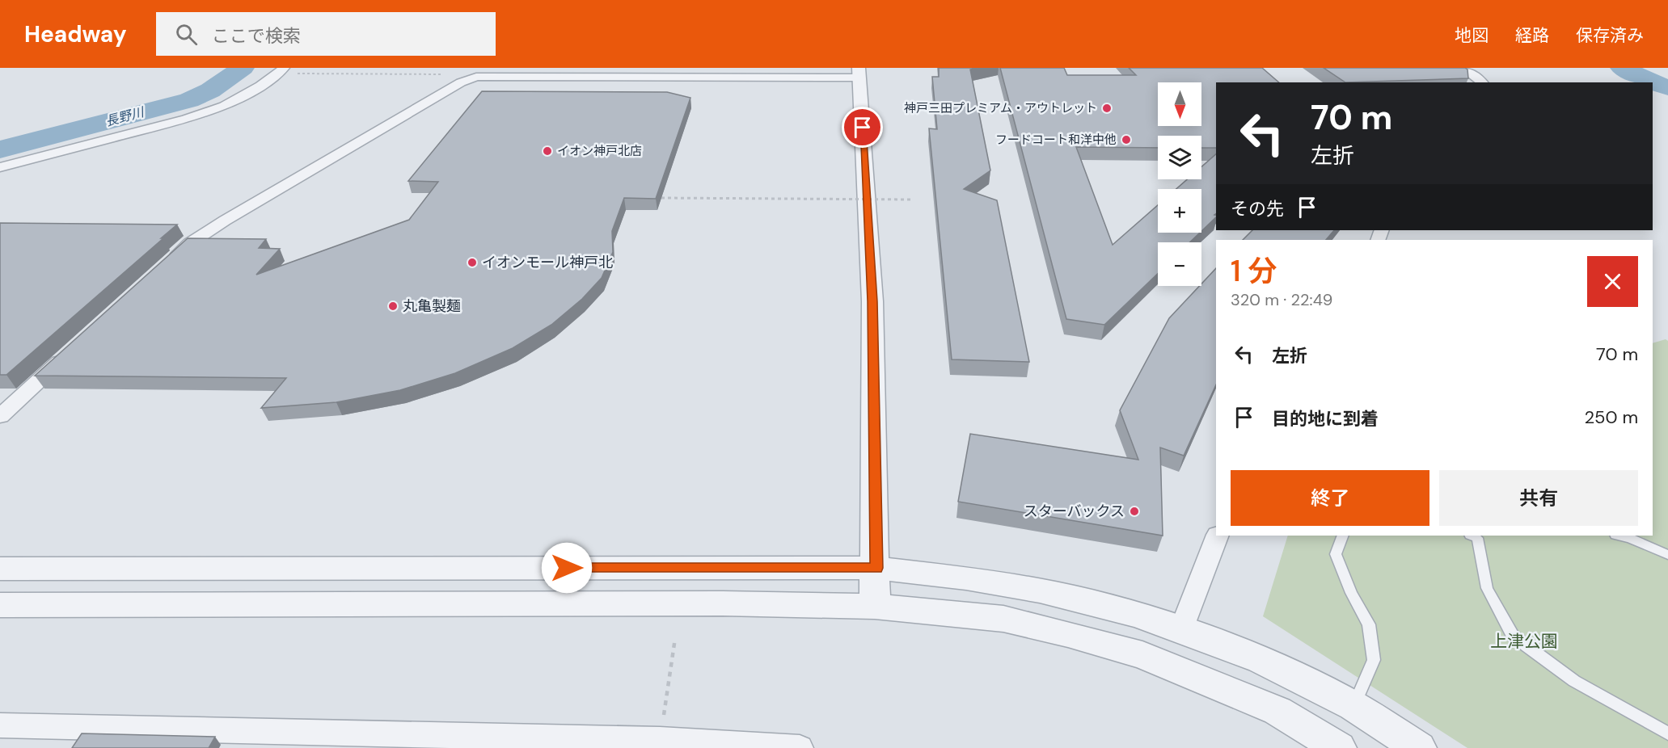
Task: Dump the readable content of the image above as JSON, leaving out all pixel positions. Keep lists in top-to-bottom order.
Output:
{
  "water": ["長野川"],
  "parks": ["上津公園"],
  "places": [
    "神戸三田プレミアム・アウトレット",
    "フードコート和洋中他",
    "イオン神戸北店",
    "イオンモール神戸北",
    "丸亀製麺",
    "スターバックス"
  ],
  "north": "bottom",
  "page": {
    "header": "Headway",
    "search": "ここで検索",
    "nav": ["地図", "経路", "保存済み"],
    "map_buttons": ["+", "−"],
    "turn": ["70 m", "左折"],
    "then": "その先",
    "heading": ["1 分", "320 m · 22:49"],
    "list": [
      {
        "name": "左折",
        "value": "70 m"
      },
      {
        "name": "目的地に到着",
        "value": "250 m"
      }
    ],
    "buttons": ["終了", "共有"]
  }
}
